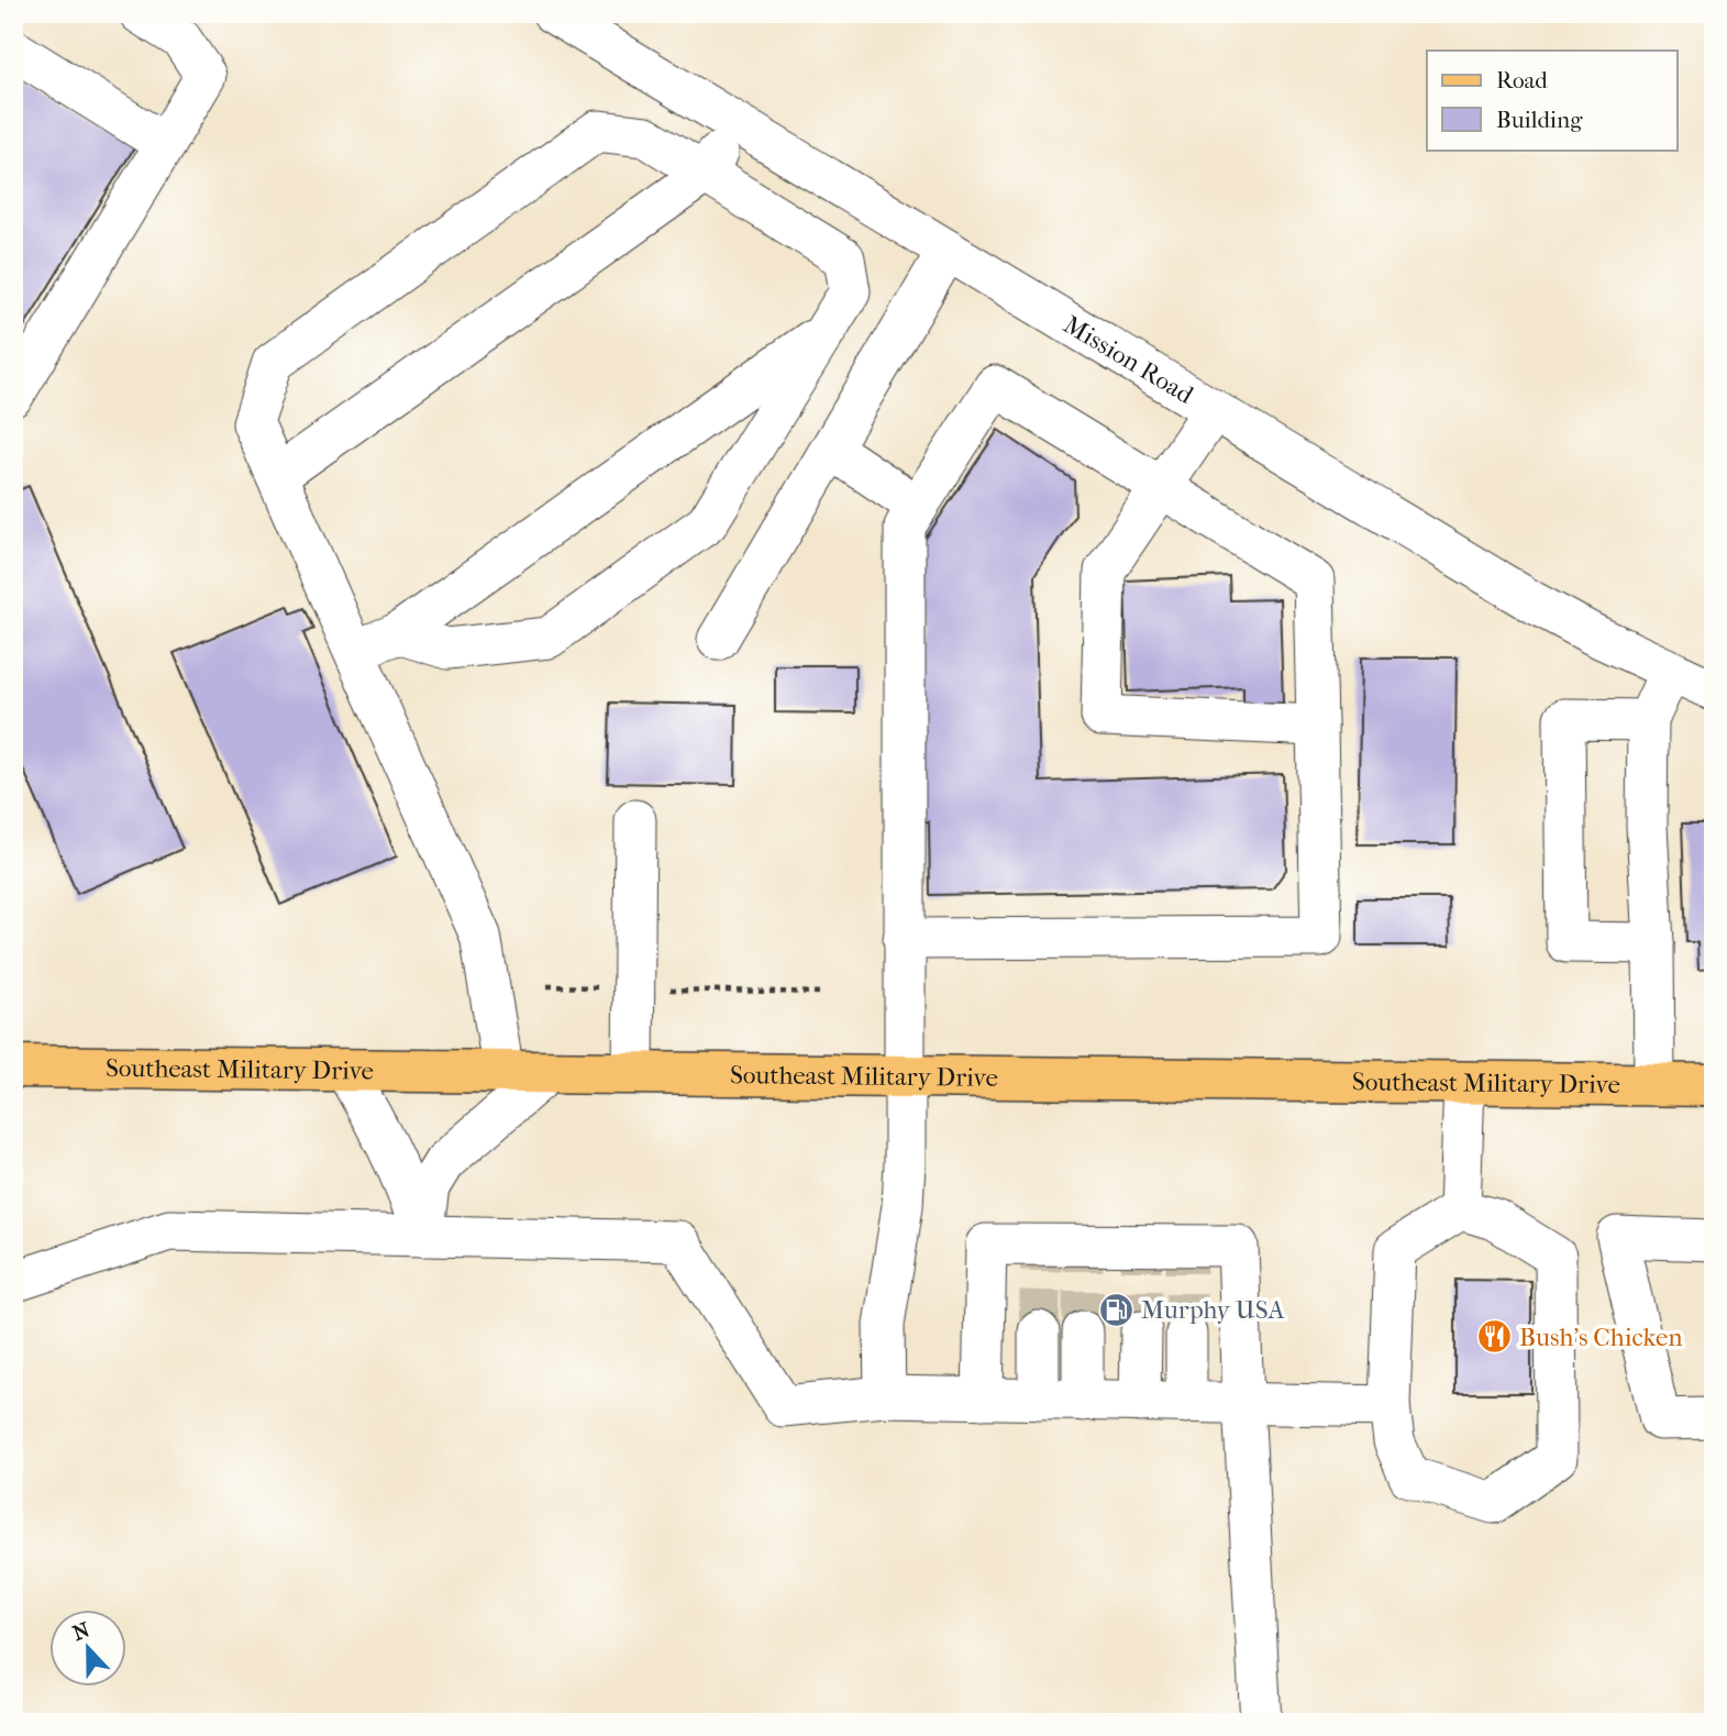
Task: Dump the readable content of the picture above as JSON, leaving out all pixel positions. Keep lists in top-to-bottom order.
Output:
{
  "streets": {
    "main road": ["Southeast Military Drive"],
    "street": ["Mission Road"]
  },
  "places": {
    "fuel station": ["Murphy USA"],
    "restaurant": ["Bush's Chicken"]
  },
  "legend": ["Road", "Building"],
  "north": "top"
}
